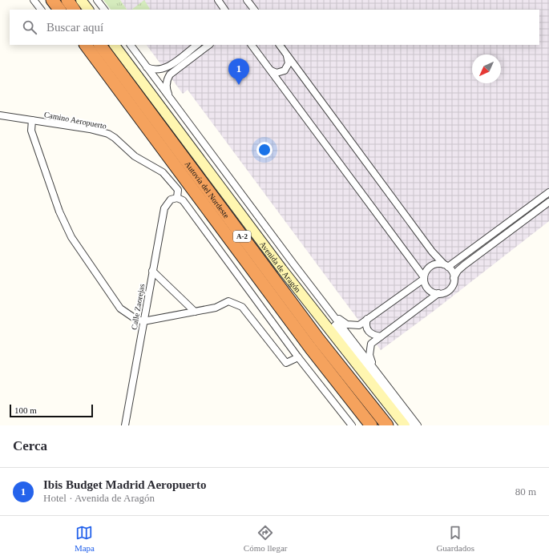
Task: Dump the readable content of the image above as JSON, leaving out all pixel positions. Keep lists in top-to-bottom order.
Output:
{
  "streets": {
    "highway": ["Autovía del Nordeste", "A-2"],
    "street": ["Camino Aeropuerto", "Avenida de Aragón", "Calle Zaorejas"]
  },
  "crossings": [
    ["Camino Aeropuerto", "Calle Zaorejas"]
  ],
  "scale_bar": "100 m",
  "north": "bottom left",
  "page": {
    "search": "Buscar aquí",
    "pins": "1",
    "scale": "100 m",
    "heading": "Cerca",
    "list": [
      {
        "mark": "1",
        "name": "Ibis Budget Madrid Aeropuerto",
        "note": "Hotel · Avenida de Aragón",
        "value": "80 m"
      }
    ],
    "nav": ["Mapa", "Cómo llegar", "Guardados"]
  }
}
